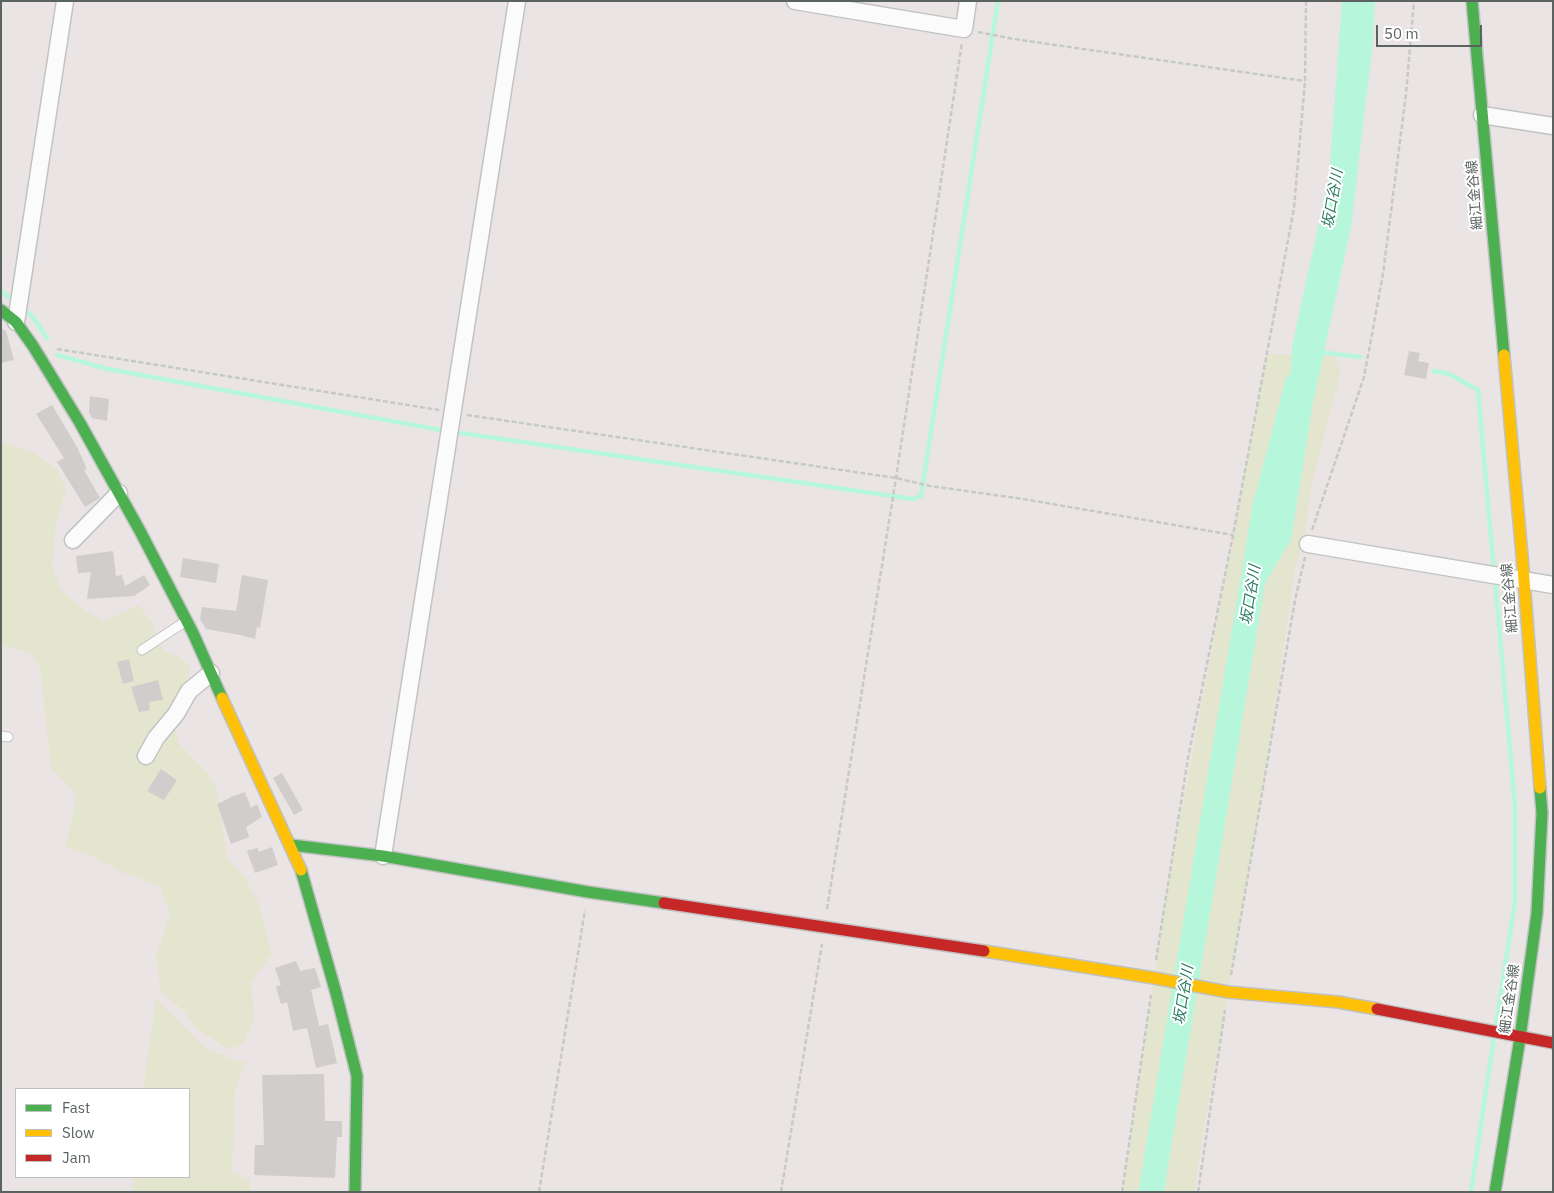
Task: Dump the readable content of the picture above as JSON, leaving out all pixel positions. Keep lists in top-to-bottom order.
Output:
{
  "streets": {
    "street": ["細江金谷線"]
  },
  "water": ["坂口谷川"],
  "legend": ["Fast", "Slow", "Jam"],
  "scale_bar": "50 m"
}
